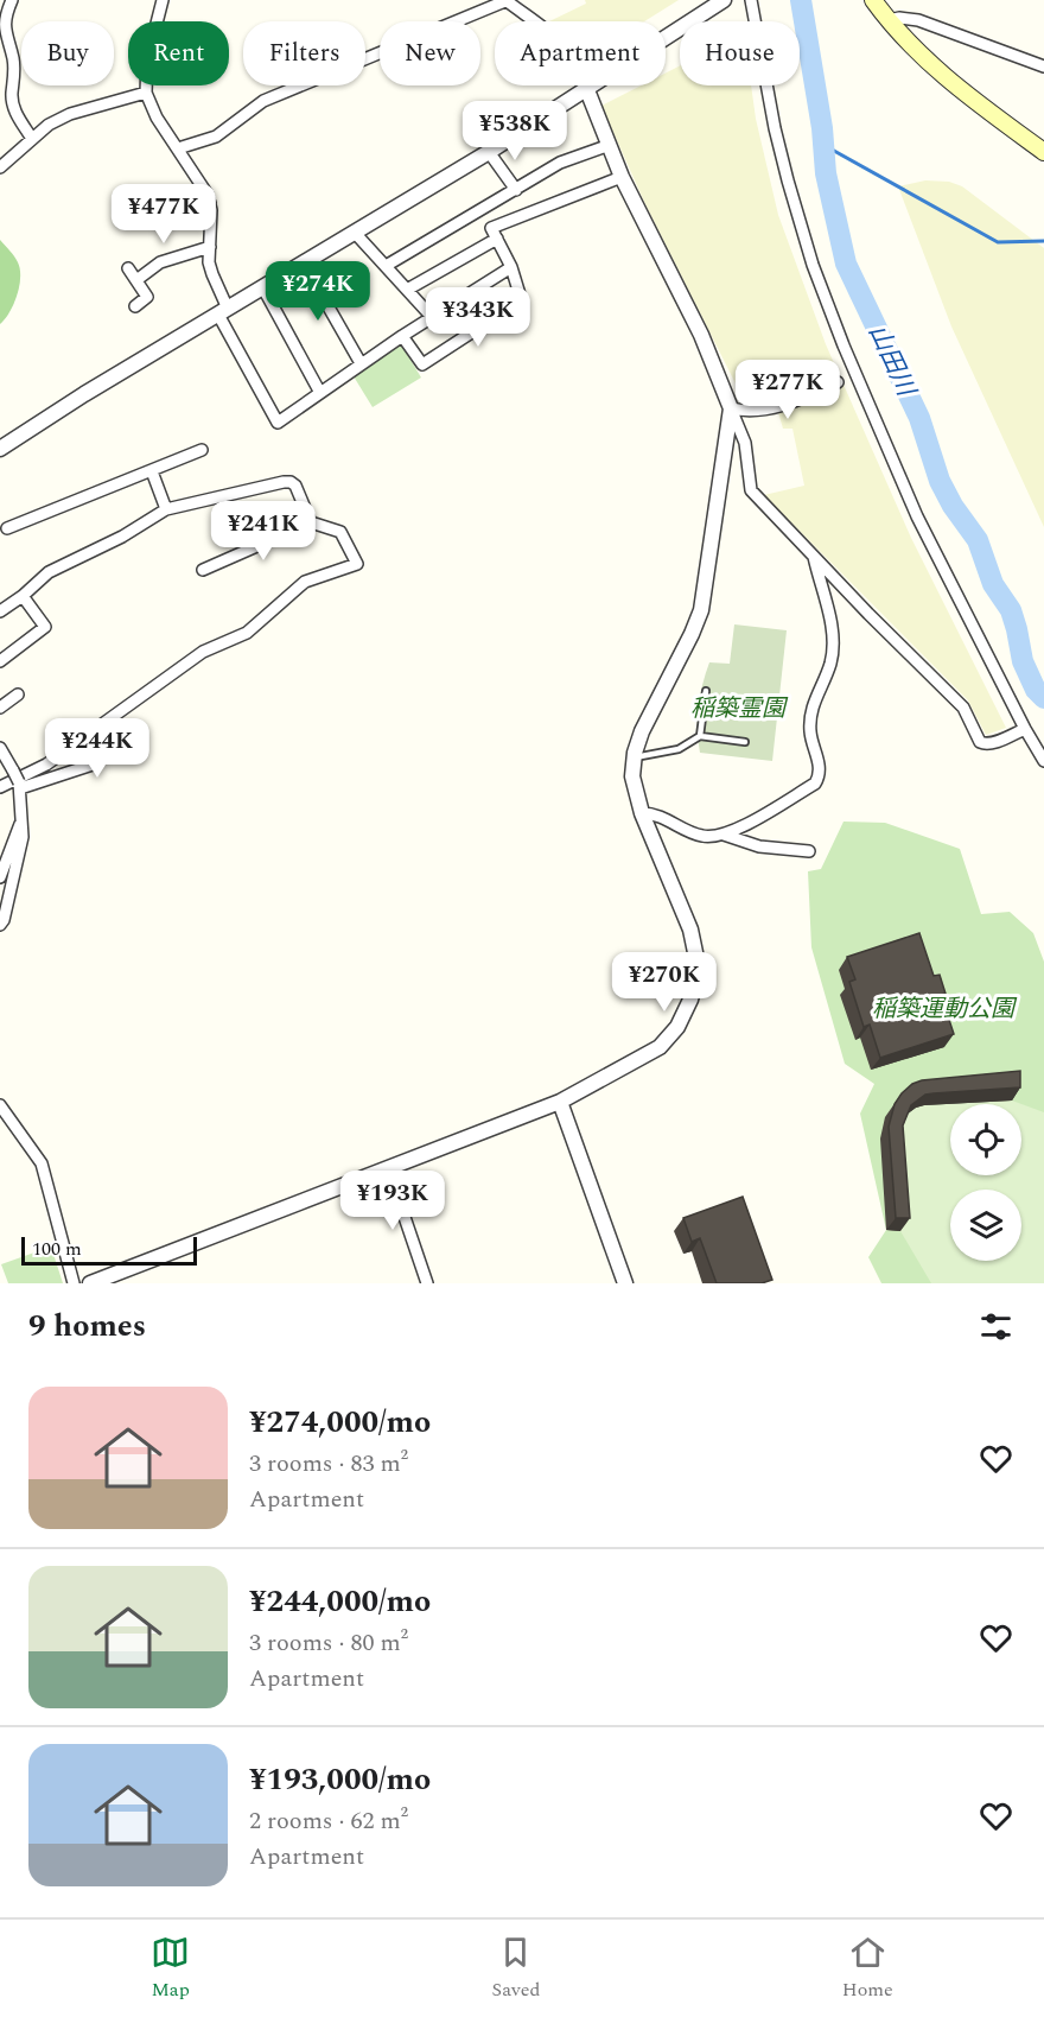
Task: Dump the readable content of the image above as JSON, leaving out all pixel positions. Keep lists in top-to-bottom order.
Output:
{
  "water": ["山田川"],
  "parks": ["稲築霊園", "稲築運動公園"],
  "scale_bar": "100 m",
  "page": {
    "chip": [
      "Buy",
      "Rent",
      "Filters",
      "New",
      "Apartment",
      "House"
    ],
    "price": [
      "¥538K",
      "¥477K",
      "¥274K",
      "¥343K",
      "¥277K",
      "¥241K",
      "¥244K",
      "¥270K",
      "¥193K"
    ],
    "scale": "100 m",
    "heading": "9 homes",
    "list": [
      {
        "name": "¥274,000/mo",
        "note": "3 rooms · 83 m² · Apartment"
      },
      {
        "name": "¥244,000/mo",
        "note": "3 rooms · 80 m² · Apartment"
      },
      {
        "name": "¥193,000/mo",
        "note": "2 rooms · 62 m² · Apartment"
      }
    ],
    "tabs": ["Map", "Saved", "Home"]
  }
}
